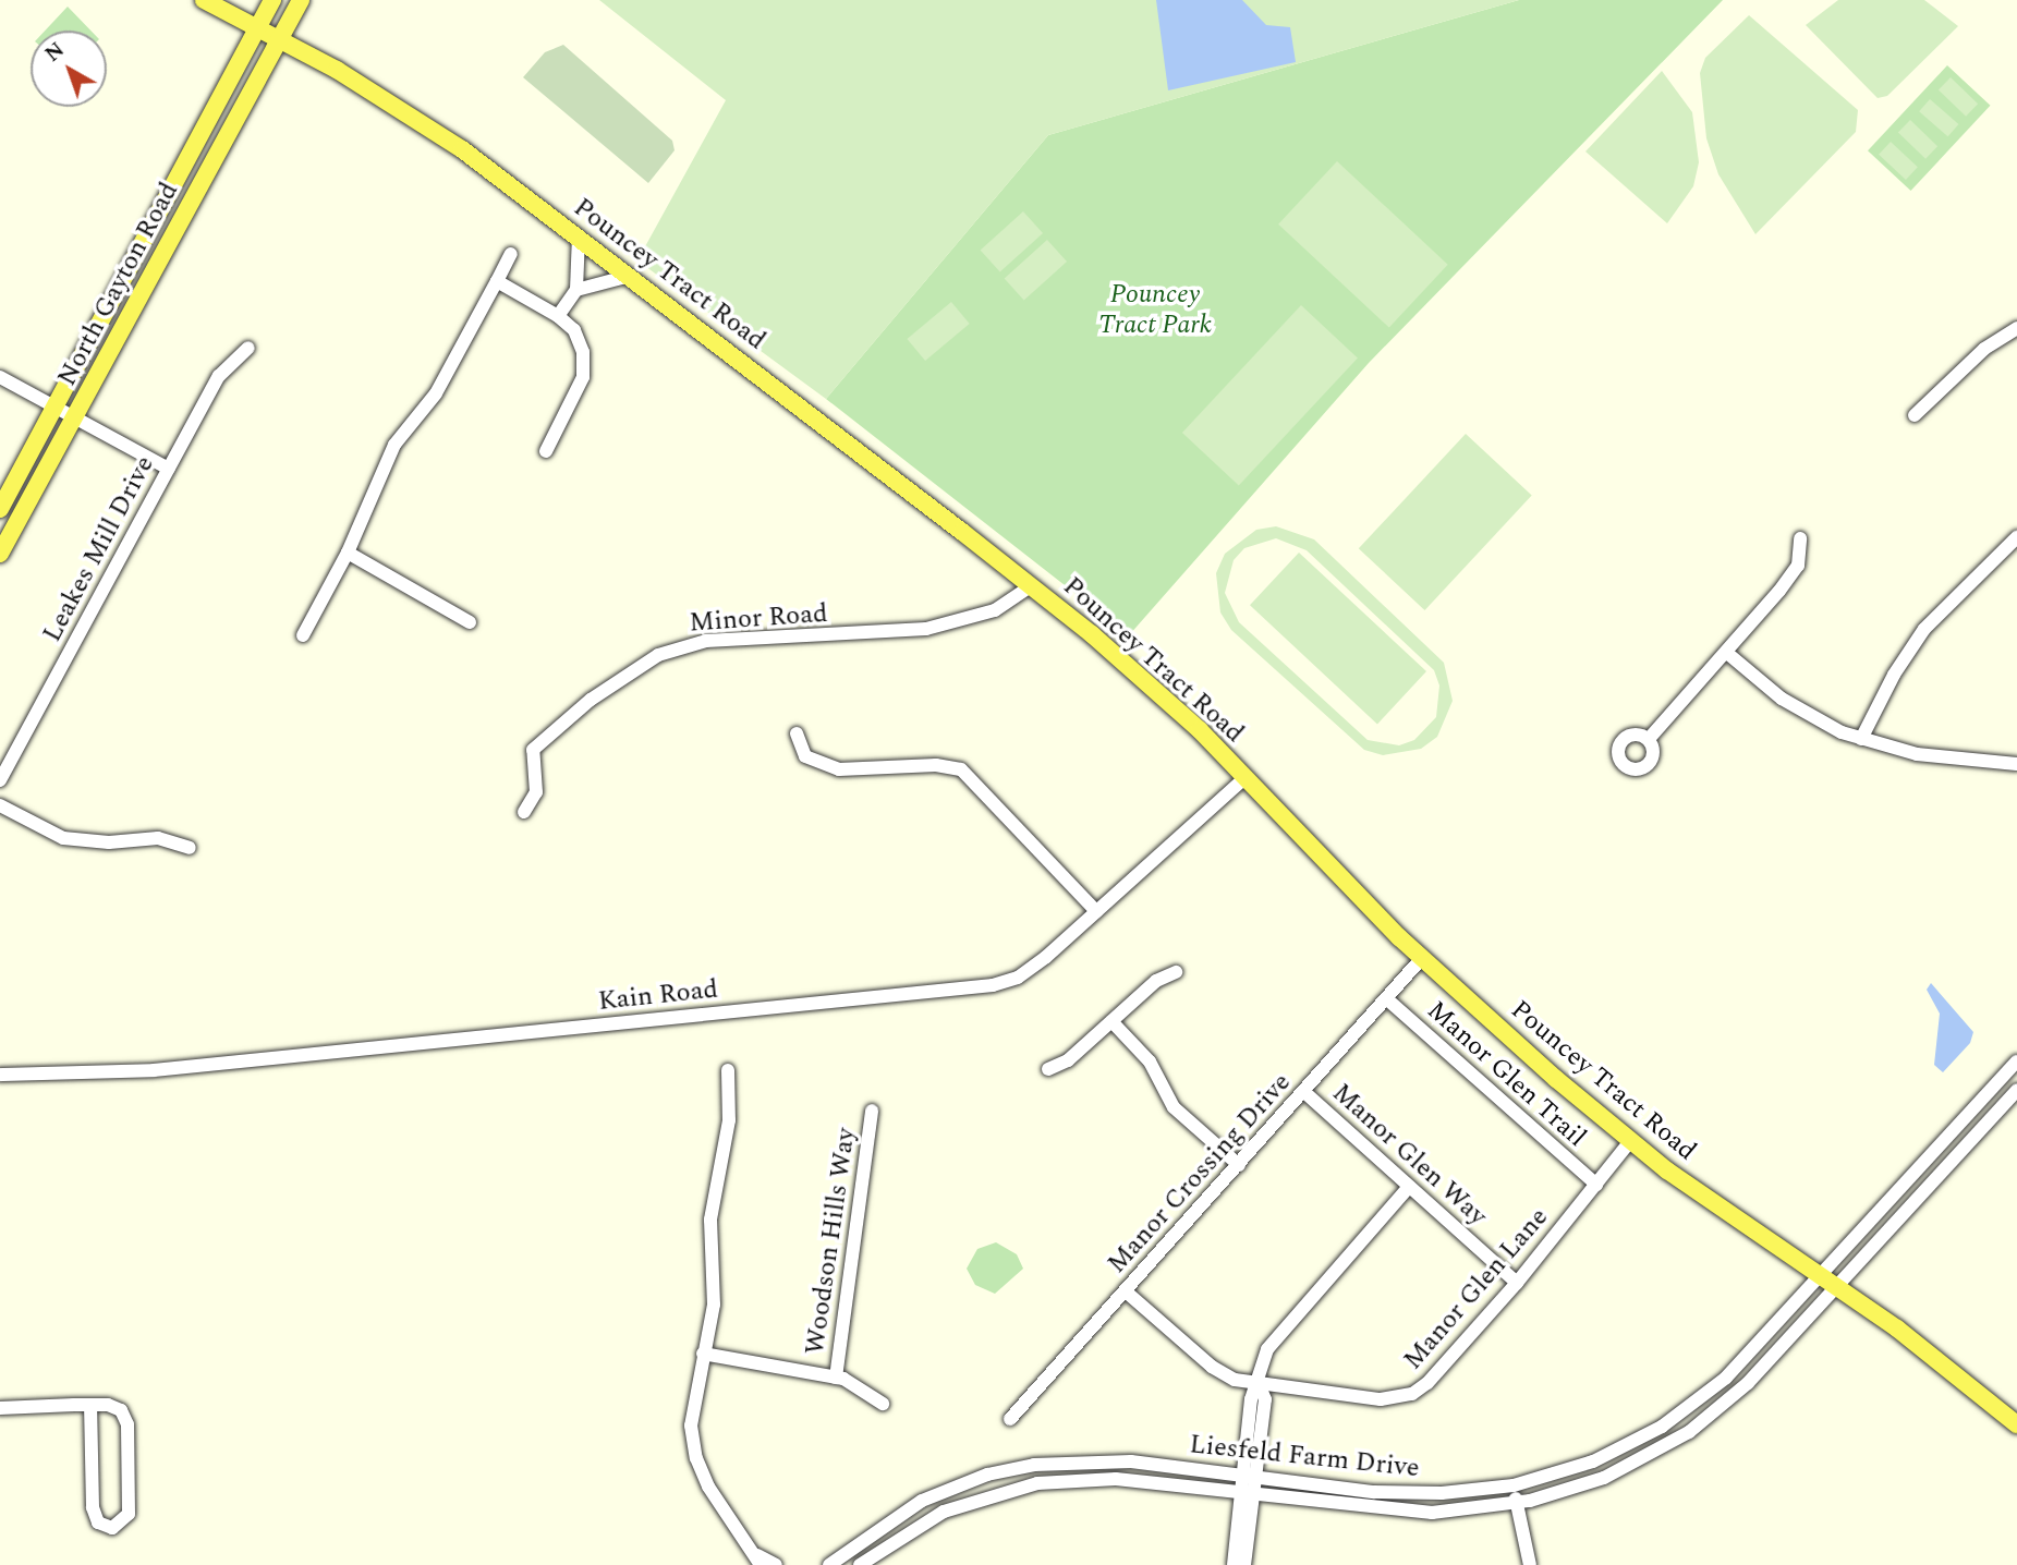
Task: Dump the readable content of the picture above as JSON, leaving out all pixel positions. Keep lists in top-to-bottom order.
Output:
{
  "streets": {
    "main road": ["Pouncey Tract Road", "North Gayton Road"],
    "street": [
      "Leakes Mill Drive",
      "Minor Road",
      "Kain Road",
      "Manor Glen Trail",
      "Manor Glen Way",
      "Manor Crossing Drive",
      "Woodson Hills Way",
      "Manor Glen Lane",
      "Liesfeld Farm Drive"
    ]
  },
  "crossings": [
    ["Pouncey Tract Road", "North Gayton Road"],
    ["Pouncey Tract Road", "Minor Road"],
    ["Pouncey Tract Road", "Kain Road"],
    ["Pouncey Tract Road", "Manor Crossing Drive"],
    ["Pouncey Tract Road", "Manor Glen Lane"],
    ["Pouncey Tract Road", "Liesfeld Farm Drive"],
    ["Manor Glen Trail", "Manor Crossing Drive"],
    ["Manor Glen Trail", "Manor Glen Lane"],
    ["Manor Glen Way", "Manor Crossing Drive"],
    ["Manor Glen Way", "Manor Glen Lane"],
    ["Manor Crossing Drive", "Manor Glen Lane"]
  ],
  "parks": ["Pouncey Tract Park"],
  "north": "top left"
}
